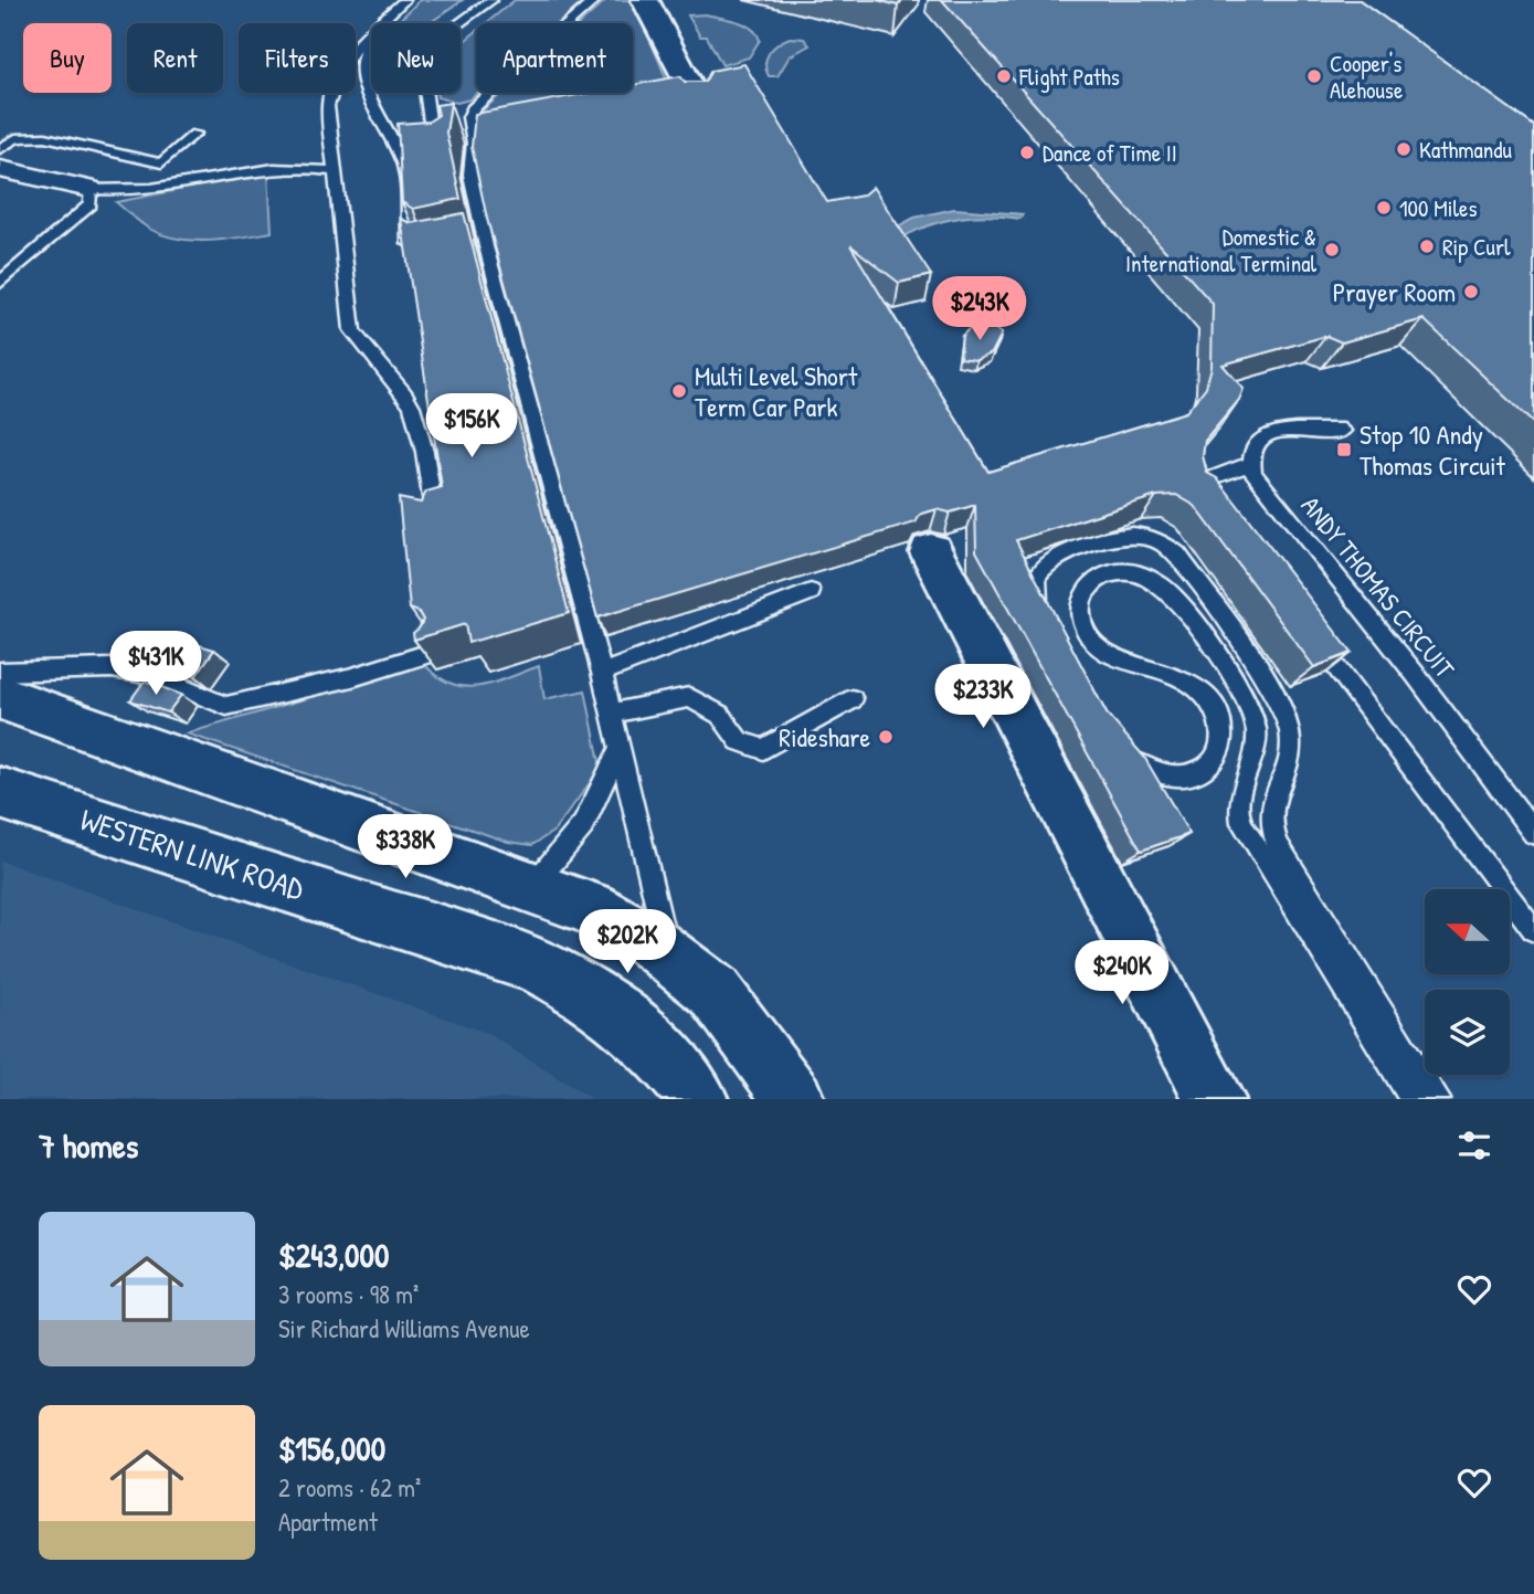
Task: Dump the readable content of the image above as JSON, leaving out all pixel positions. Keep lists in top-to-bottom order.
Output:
{
  "streets": {
    "street": ["WESTERN LINK ROAD"],
    "lane": ["ANDY THOMAS CIRCUIT"]
  },
  "places": {
    "other": [
      "Flight Paths",
      "Cooper's Alehouse",
      "Kathmandu",
      "Dance of Time II",
      "100 Miles",
      "Rip Curl",
      "Domestic & International Terminal",
      "Prayer Room",
      "Multi Level Short Term Car Park",
      "Rideshare"
    ],
    "transit": ["Stop 10 Andy Thomas Circuit"]
  },
  "north": "left",
  "page": {
    "chip": [
      "Buy",
      "Rent",
      "Filters",
      "New",
      "Apartment"
    ],
    "price": [
      "$243K",
      "$156K",
      "$431K",
      "$233K",
      "$338K",
      "$202K",
      "$240K"
    ],
    "heading": "7 homes",
    "list": [
      {
        "name": "$243,000",
        "note": "3 rooms · 98 m² · Sir Richard Williams Avenue"
      },
      {
        "name": "$156,000",
        "note": "2 rooms · 62 m² · Apartment"
      }
    ]
  }
}
